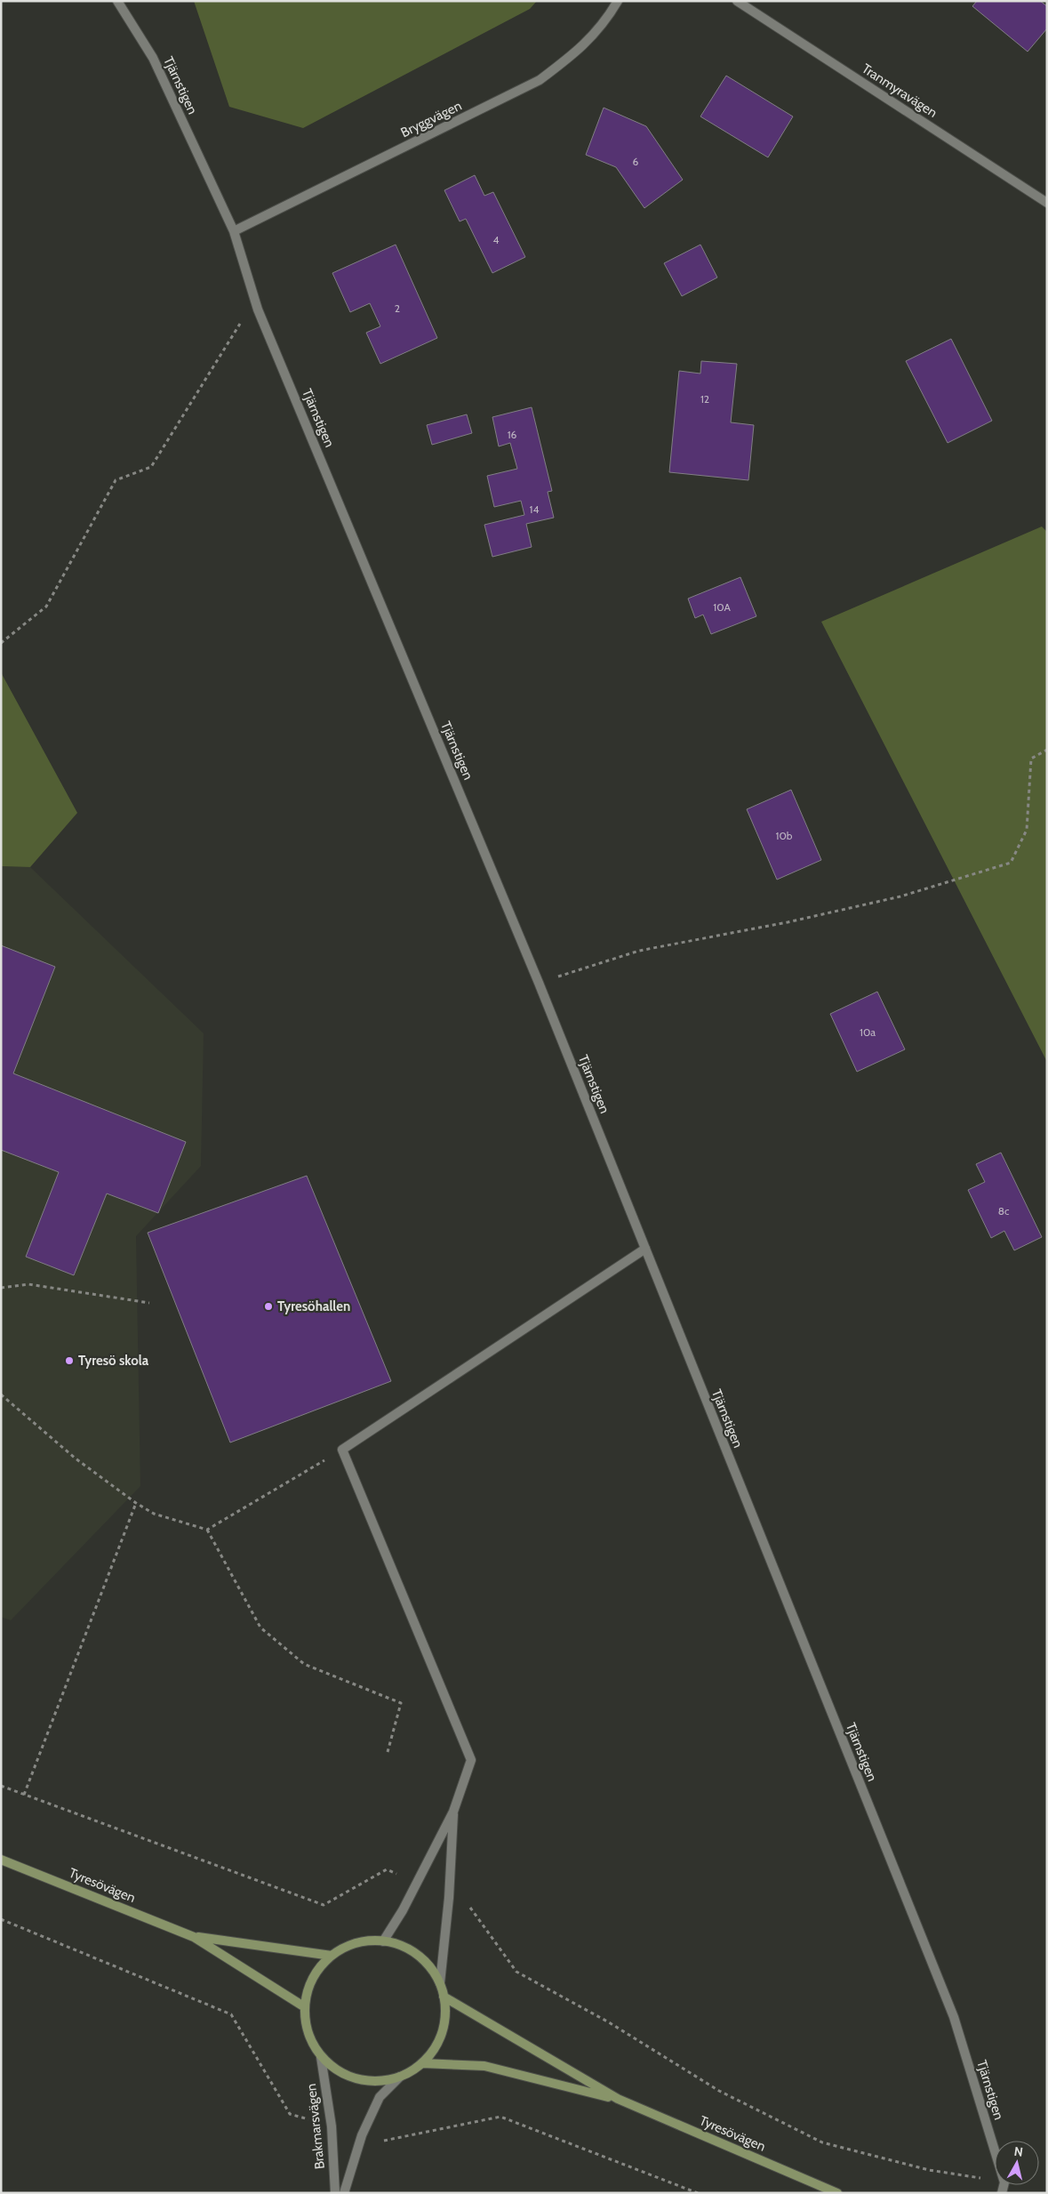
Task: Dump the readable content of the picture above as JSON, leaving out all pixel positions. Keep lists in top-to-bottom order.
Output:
{
  "streets": {
    "main road": ["Tyresövägen"],
    "street": [
      "Tjärnstigen",
      "Tranmyravägen",
      "Bryggvägen",
      "Brakmarsvägen"
    ]
  },
  "crossings": [
    ["Tjärnstigen", "Bryggvägen"],
    ["Tyresövägen", "Brakmarsvägen"]
  ],
  "places": ["Tyresöhallen", "Tyresö skola"],
  "house_numbers": [
    "6",
    "4",
    "2",
    "12",
    "16",
    "14",
    "10A",
    "10b",
    "10a",
    "8c"
  ],
  "north": "top"
}
